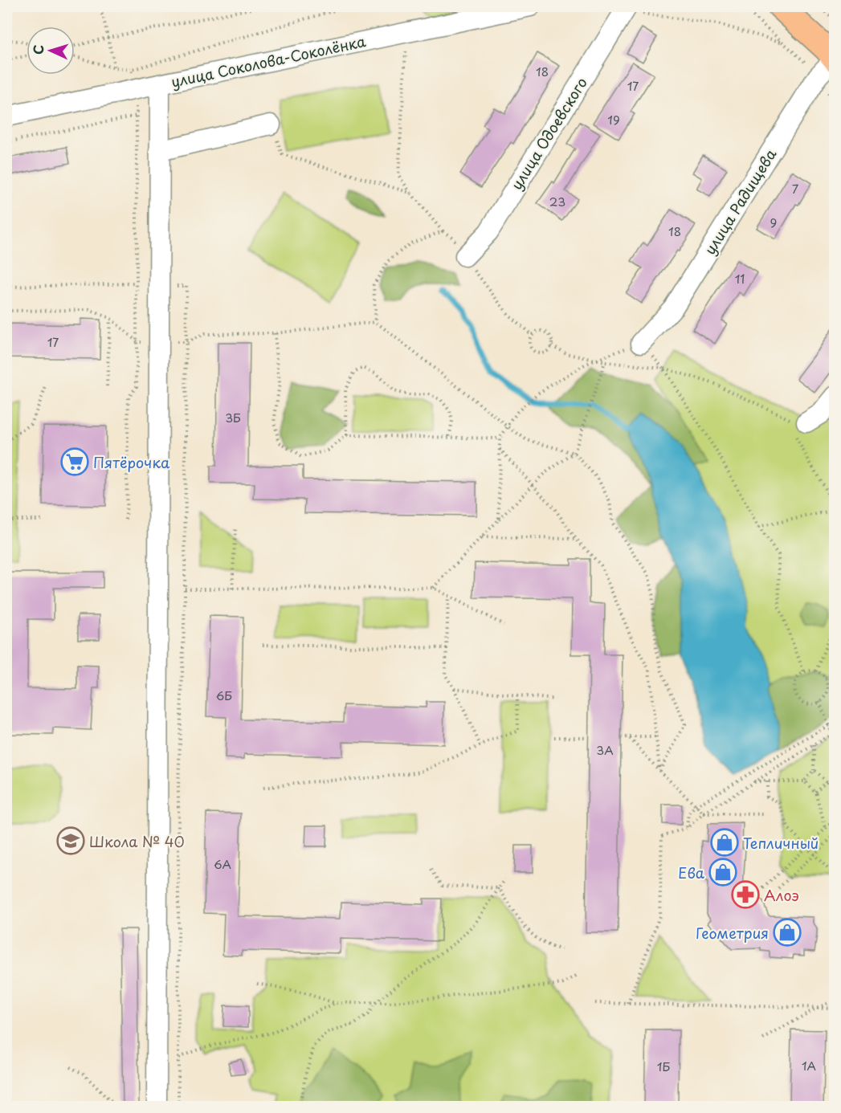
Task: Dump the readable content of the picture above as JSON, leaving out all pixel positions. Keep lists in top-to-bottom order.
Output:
{
  "streets": {
    "street": ["улица Соколова-Соколёнка", "улица Одоевского", "улица Радищева"]
  },
  "places": {
    "supermarket": ["Пятёрочка"],
    "school or university": ["Школа № 40"],
    "shop": ["Тепличный", "Ева", "Геометрия"],
    "pharmacy": ["Алоэ"]
  },
  "house_numbers": [
    "18",
    "17",
    "19",
    "7",
    "23",
    "9",
    "18",
    "11",
    "17",
    "3Б",
    "6Б",
    "3А",
    "6А",
    "1А",
    "1Б"
  ],
  "north": "left"
}
